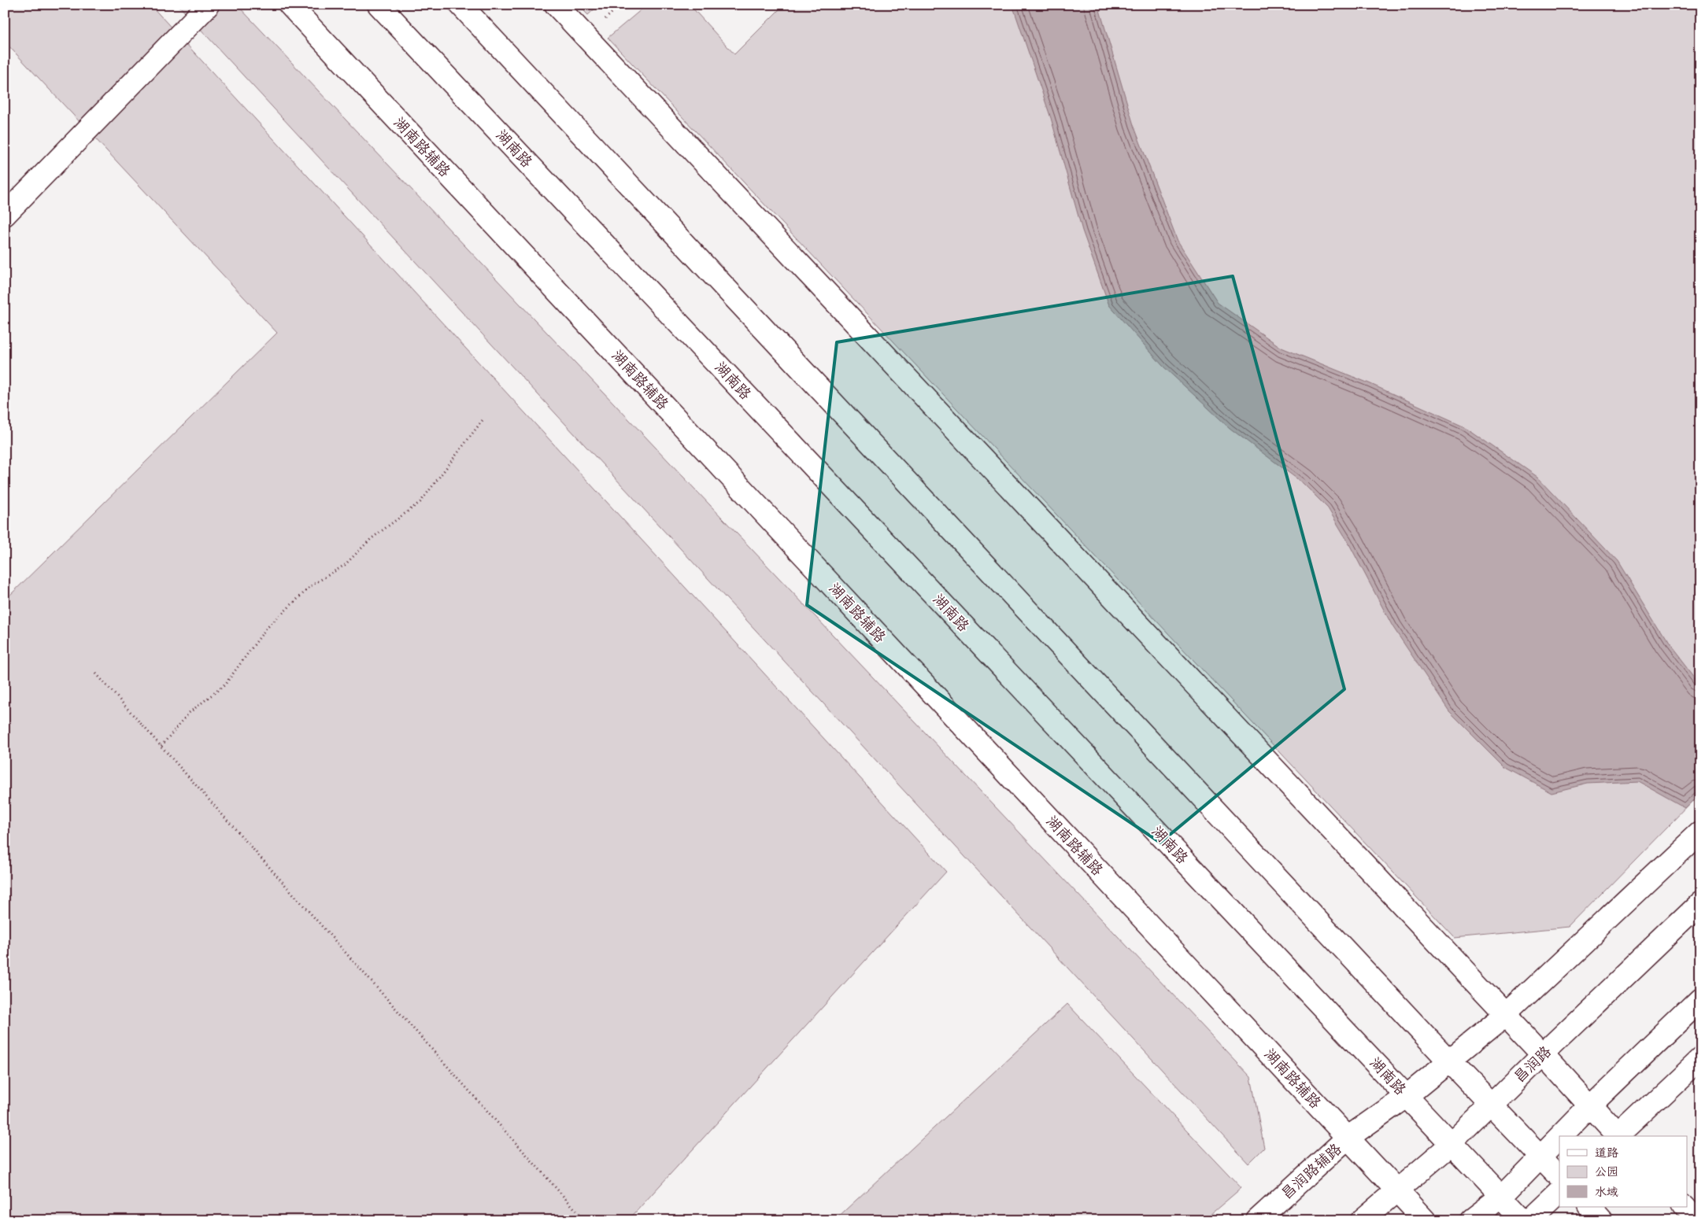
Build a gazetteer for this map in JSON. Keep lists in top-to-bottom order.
{
  "streets": {
    "main road": [
      "湖南路辅路",
      "湖南路",
      "昌润路",
      "昌润路辅路"
    ]
  },
  "crossings": [
    ["湖南路辅路", "昌润路"],
    ["湖南路辅路", "昌润路辅路"],
    ["湖南路", "昌润路"],
    ["湖南路", "昌润路辅路"]
  ],
  "legend": ["道路", "公园", "水域"]
}
